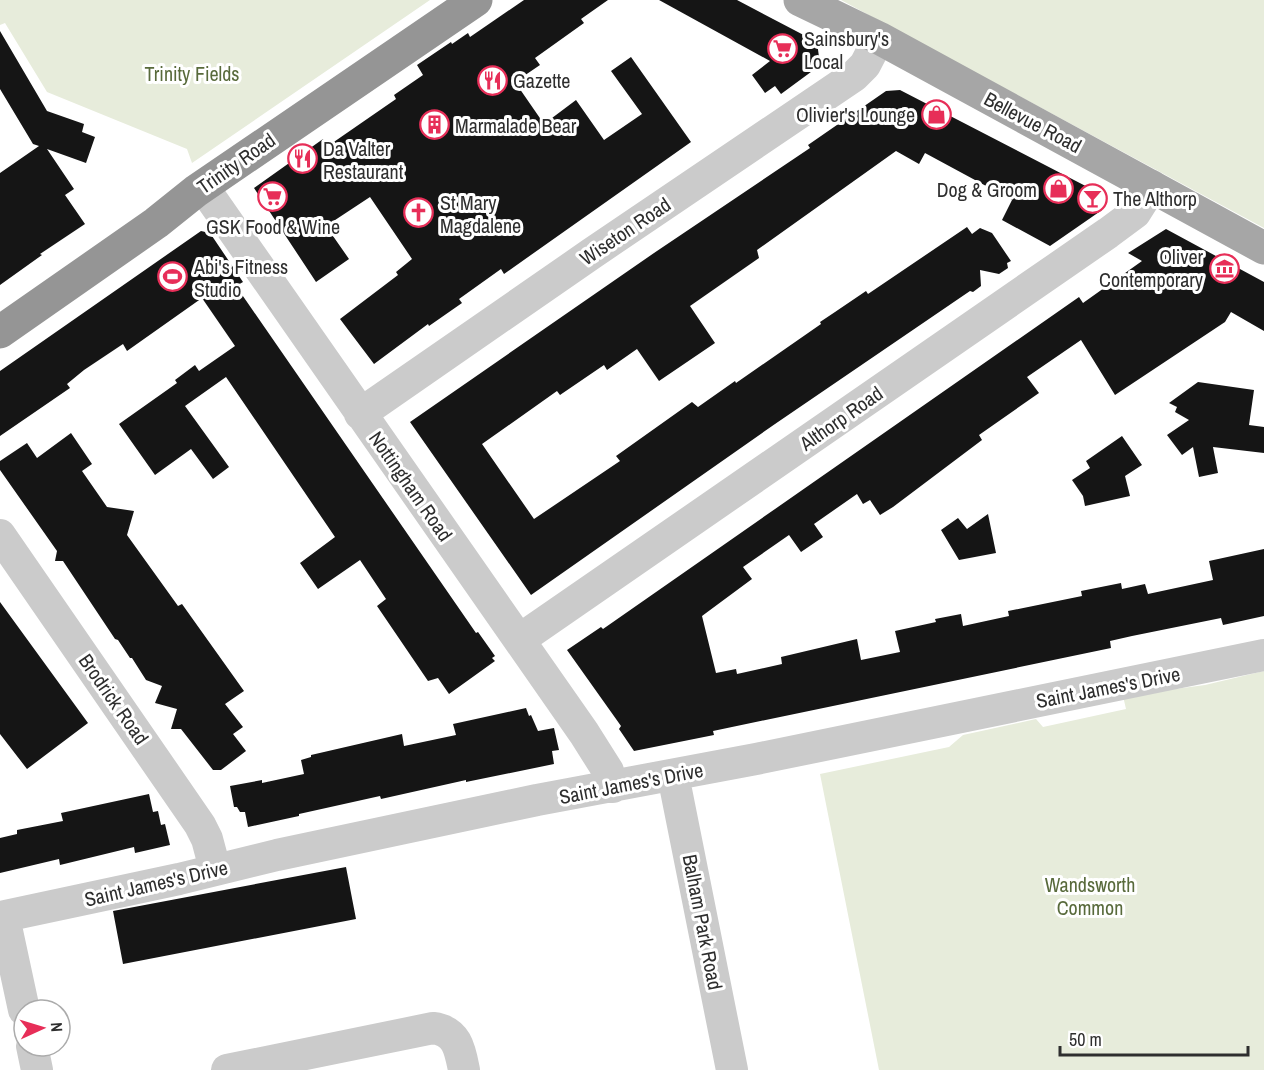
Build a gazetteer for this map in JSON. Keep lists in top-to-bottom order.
{
  "streets": {
    "highway": ["Trinity Road"],
    "main road": ["Bellevue Road"],
    "street": [
      "Wiseton Road",
      "Althorp Road",
      "Nottingham Road",
      "Saint James's Drive",
      "Brodrick Road",
      "Balham Park Road"
    ]
  },
  "crossings": [
    ["Bellevue Road", "Wiseton Road"],
    ["Bellevue Road", "Althorp Road"],
    ["Trinity Road", "Nottingham Road"],
    ["Wiseton Road", "Nottingham Road"],
    ["Althorp Road", "Nottingham Road"],
    ["Nottingham Road", "Saint James's Drive"],
    ["Saint James's Drive", "Brodrick Road"],
    ["Saint James's Drive", "Balham Park Road"]
  ],
  "parks": ["Trinity Fields", "Wandsworth Common"],
  "places": {
    "supermarket": ["Sainsbury's Local", "GSK Food & Wine"],
    "restaurant": ["Gazette", "Da Valter Restaurant"],
    "shop": ["Olivier's Lounge", "Dog & Groom"],
    "building": ["Marmalade Bear"],
    "bar": ["The Althorp"],
    "church": ["St Mary Magdalene"],
    "museum": ["Oliver Contemporary"],
    "sports": ["Abi's Fitness Studio"]
  },
  "scale_bar": "50 m",
  "north": "right"
}
